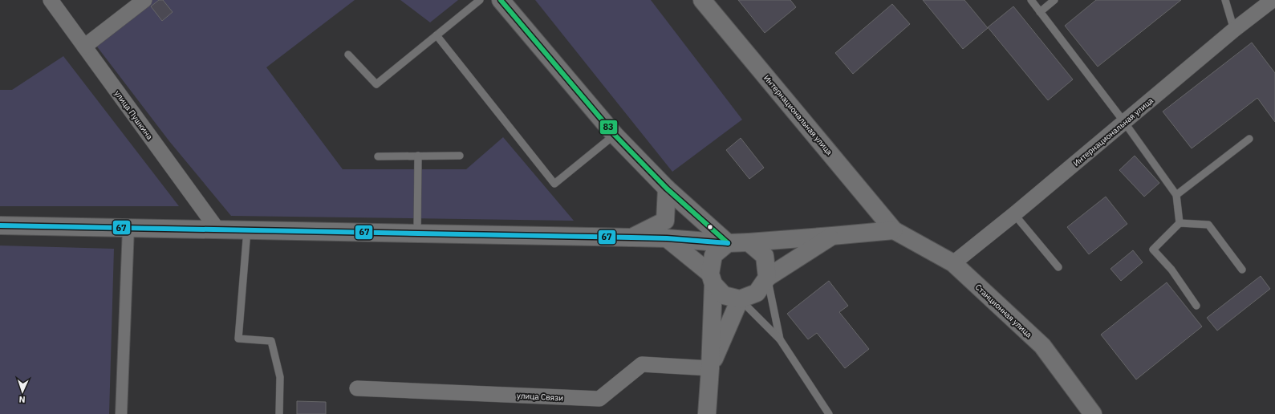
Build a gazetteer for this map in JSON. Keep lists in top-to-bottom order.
{
  "streets": {
    "street": [
      "улица Пушкина",
      "Интернациональная улица",
      "Станционная улица",
      "улица Связи"
    ]
  },
  "crossings": [
    ["Интернациональная улица", "Станционная улица"]
  ],
  "lines": ["transit line 83", "transit line 67"],
  "north": "bottom"
}
